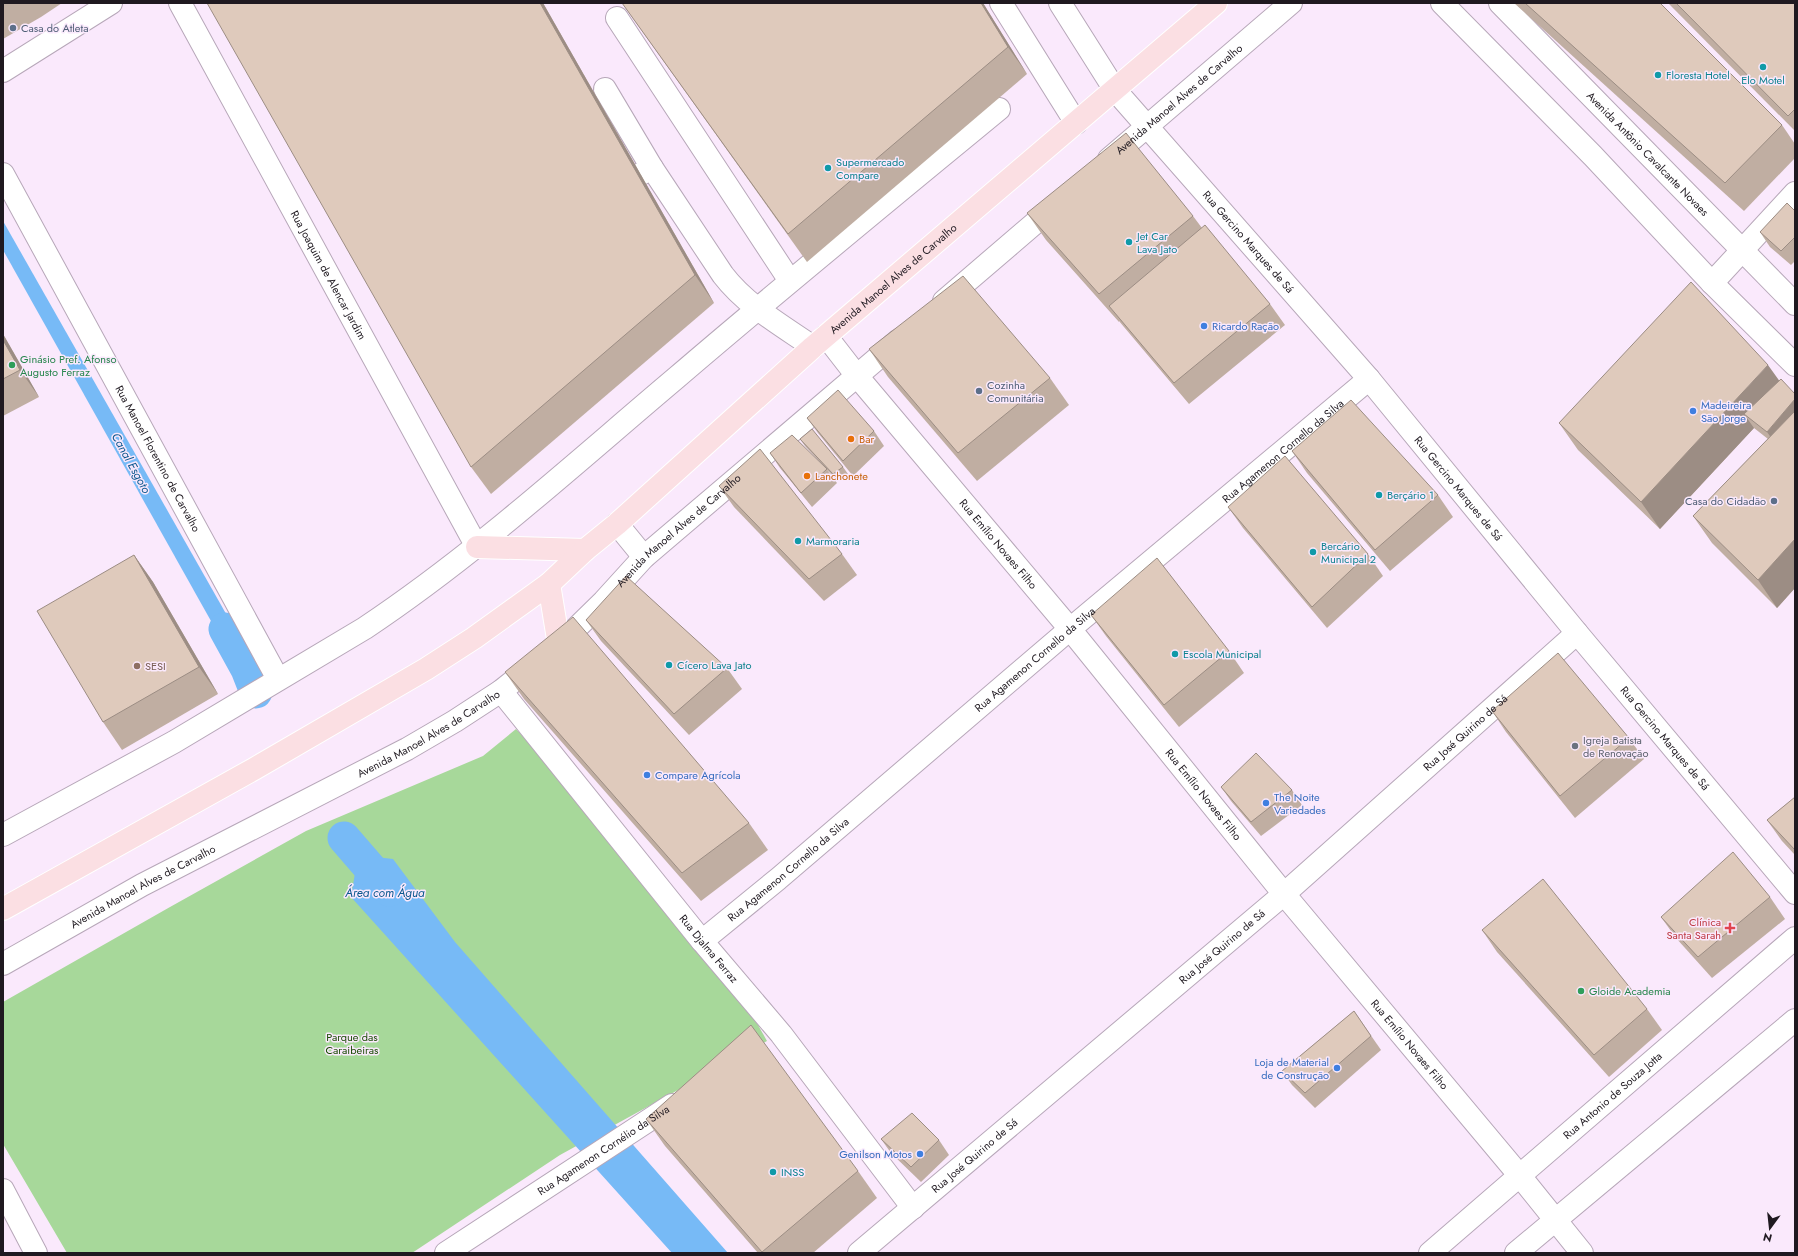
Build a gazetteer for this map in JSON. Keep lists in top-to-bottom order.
{
  "streets": {
    "main road": ["Avenida Manoel Alves de Carvalho"],
    "street": [
      "Avenida Antônio Cavalcante Novaes",
      "Rua Gercino Marques de Sá",
      "Rua Joaquim de Alencar Jardim",
      "Rua Agamenon Cornello da Silva",
      "Rua Manoel Florentino de Carvalho",
      "Rua Emílio Novaes Filho",
      "Rua José Quirino de Sá",
      "Rua Djalma Ferraz",
      "Rua Antonio de Souza Jotta",
      "Rua Agamenon Cornélio da Silva"
    ]
  },
  "crossings": [
    ["Avenida Manoel Alves de Carvalho", "Rua Gercino Marques de Sá"],
    ["Avenida Manoel Alves de Carvalho", "Rua Emílio Novaes Filho"],
    ["Avenida Manoel Alves de Carvalho", "Rua Djalma Ferraz"],
    ["Rua Gercino Marques de Sá", "Rua Agamenon Cornello da Silva"],
    ["Rua Gercino Marques de Sá", "Rua José Quirino de Sá"],
    ["Rua Agamenon Cornello da Silva", "Rua Emílio Novaes Filho"],
    ["Rua Agamenon Cornello da Silva", "Rua Djalma Ferraz"],
    ["Rua Emílio Novaes Filho", "Rua José Quirino de Sá"],
    ["Rua Emílio Novaes Filho", "Rua Antonio de Souza Jotta"],
    ["Rua José Quirino de Sá", "Rua Djalma Ferraz"]
  ],
  "water": ["Canal Esgoto", "Área com Água"],
  "parks": ["Parque das Caraibeiras"],
  "places": {
    "other": [
      "Casa do Atleta",
      "Elo Motel",
      "Floresta Hotel",
      "Supermercado Compare",
      "Jet Car Lava Jato",
      "Ricardo Ração",
      "Ginásio Pref. Afonso Augusto Ferraz",
      "Cozinha Comunitária",
      "Madeireira São Jorge",
      "Bar",
      "Lanchonete",
      "Berçário 1",
      "Casa do Cidadão",
      "Marmoraria",
      "Bercário Municipal 2",
      "Escola Municipal",
      "Cícero Lava Jato",
      "SESI",
      "Igreja Batista de Renovação",
      "Compare Agrícola",
      "The Noite Variedades",
      "Gloide Academia",
      "Loja de Material de Construção",
      "Genilson Motos",
      "INSS"
    ],
    "health": ["Clínica Santa Sarah"]
  },
  "north": "bottom"
}
